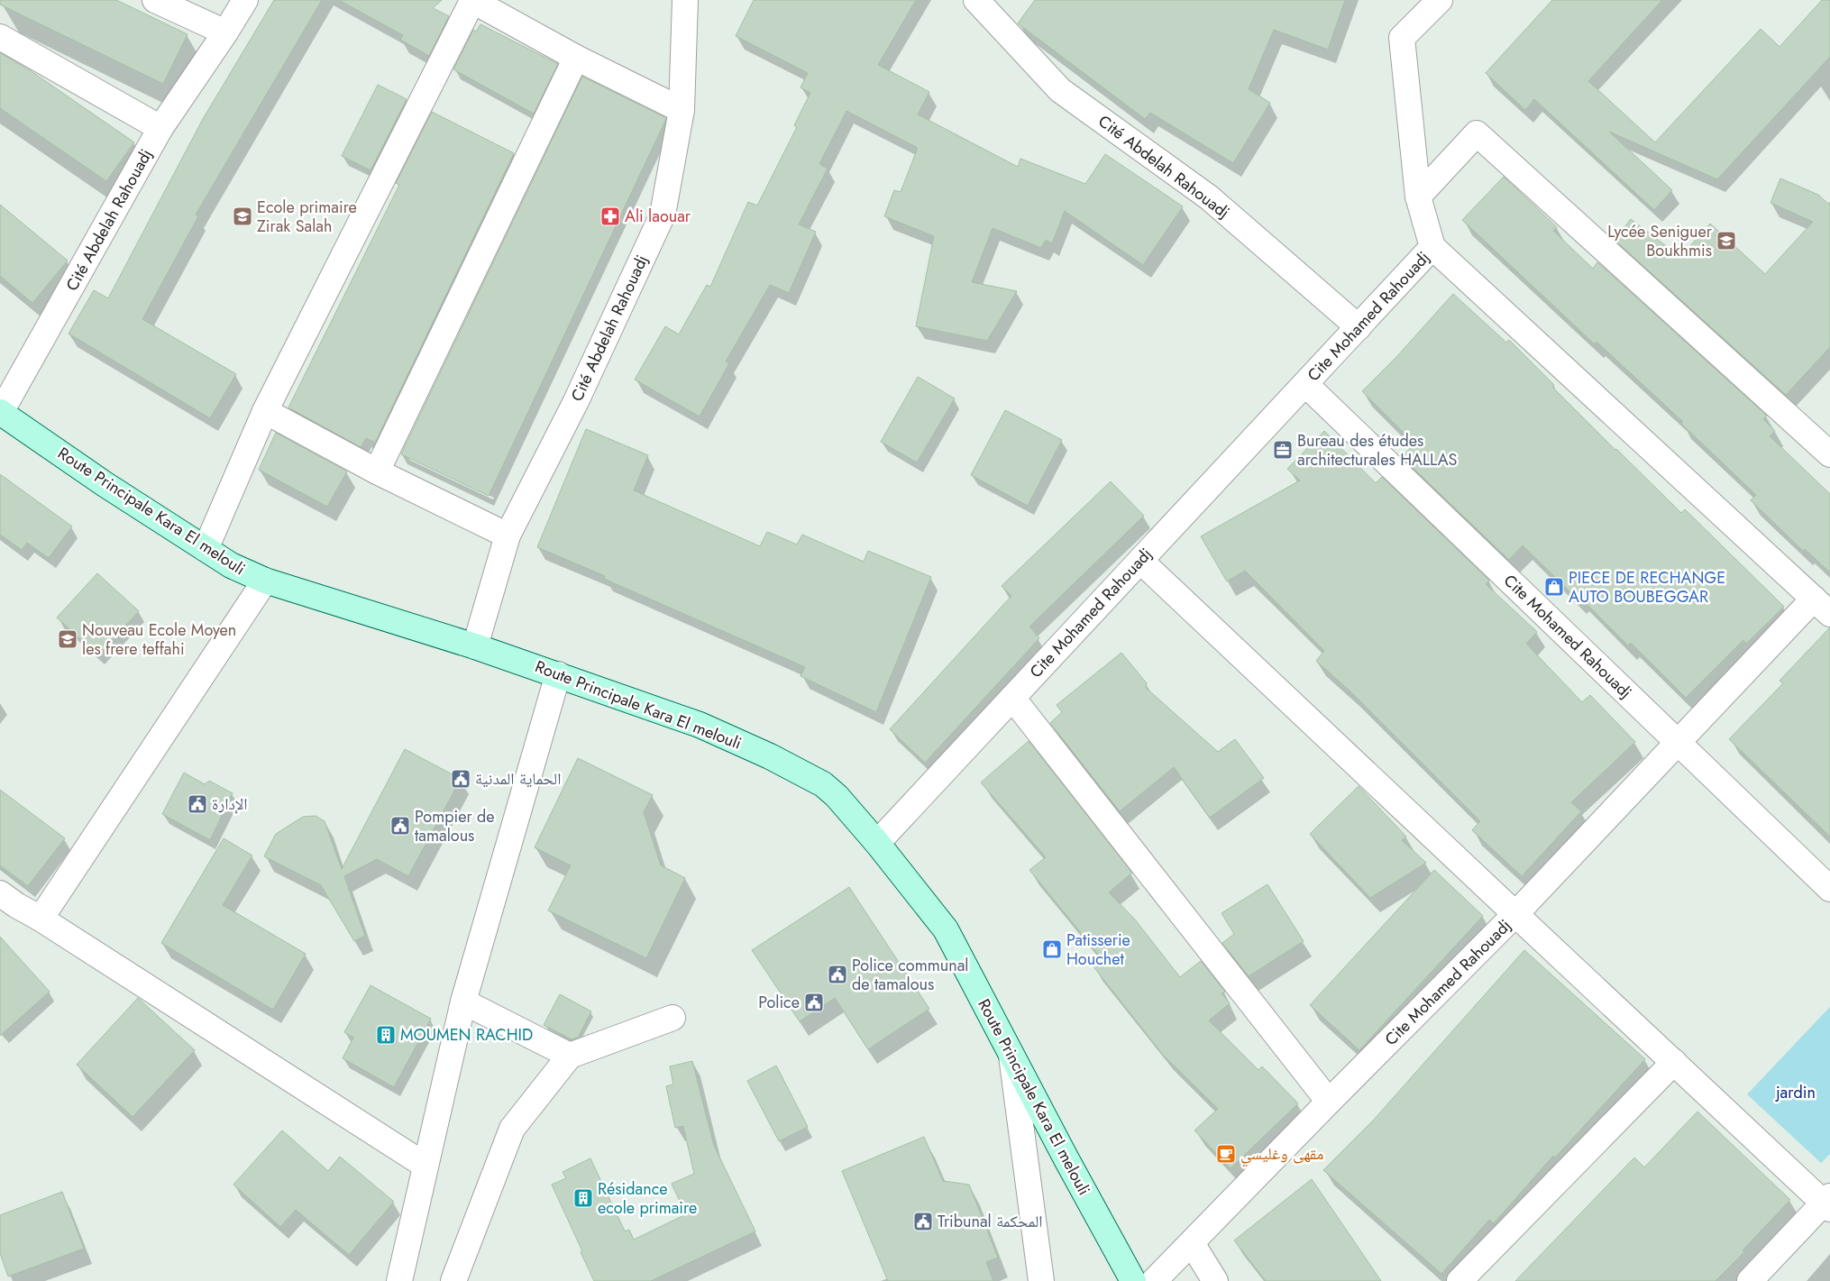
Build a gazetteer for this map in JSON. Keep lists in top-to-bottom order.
{
  "streets": {
    "main road": ["Route Principale Kara El melouli"],
    "street": ["Cité Abdelah Rahouadj", "Cite Mohamed Rahouadj"]
  },
  "crossings": [
    ["Cité Abdelah Rahouadj", "Cite Mohamed Rahouadj"],
    ["Cité Abdelah Rahouadj", "Route Principale Kara El melouli"],
    ["Cite Mohamed Rahouadj", "Route Principale Kara El melouli"]
  ],
  "parks": ["jardin"],
  "places": {
    "school or university": ["Ecole primaire Zirak Salah", "Lycée Seniguer Boukhmis", "Nouveau Ecole Moyen les frere teffahi"],
    "pharmacy": ["Ali laouar"],
    "office": ["Bureau des études architecturales HALLAS"],
    "shop": ["PIECE DE RECHANGE AUTO BOUBEGGAR", "Patisserie Houchet"],
    "public building": [
      "الحماية المدنية",
      "الإدارة",
      "Pompier de tamalous",
      "Police communal de tamalous",
      "Police",
      "Tribunal المحكمة"
    ],
    "building": ["MOUMEN RACHID", "Résidance ecole primaire"],
    "cafe": ["مقهى وغليسي"]
  }
}
